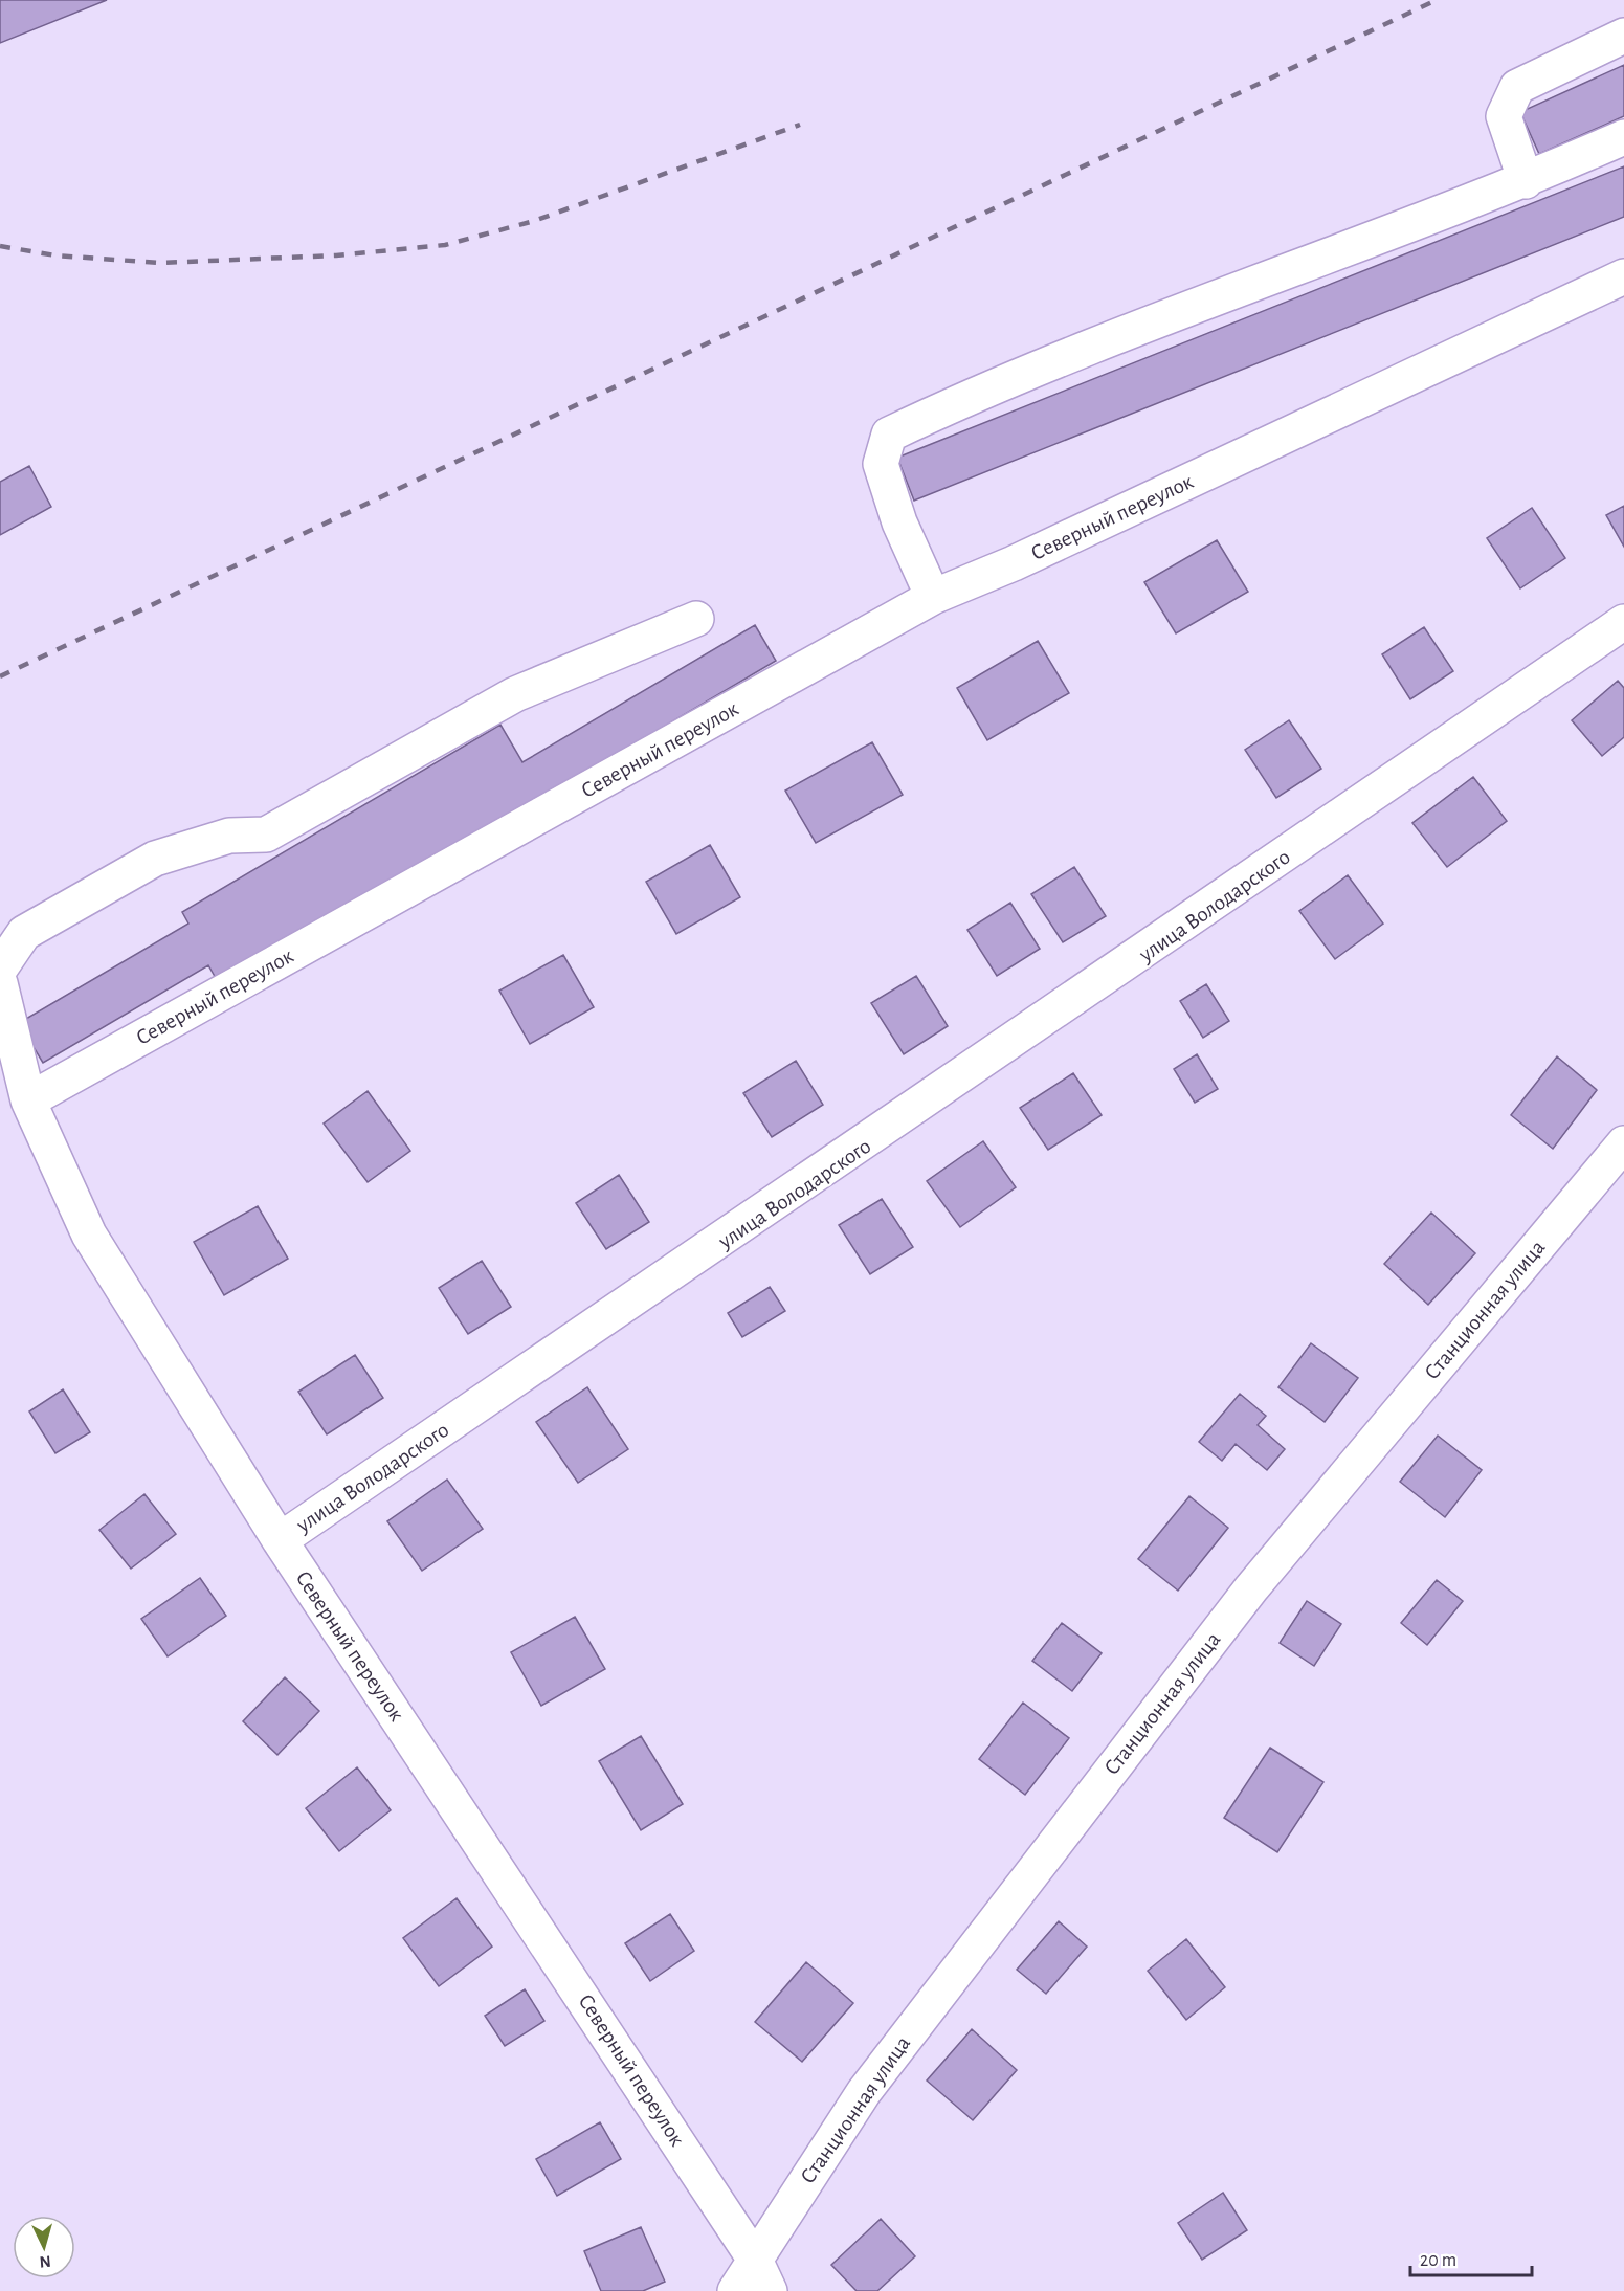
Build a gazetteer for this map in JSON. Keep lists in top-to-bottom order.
{
  "streets": {
    "street": ["Северный переулок", "улица Володарского", "Станционная улица"]
  },
  "crossings": [
    ["Северный переулок", "улица Володарского"],
    ["Северный переулок", "Станционная улица"]
  ],
  "scale_bar": "20 m",
  "north": "bottom"
}
